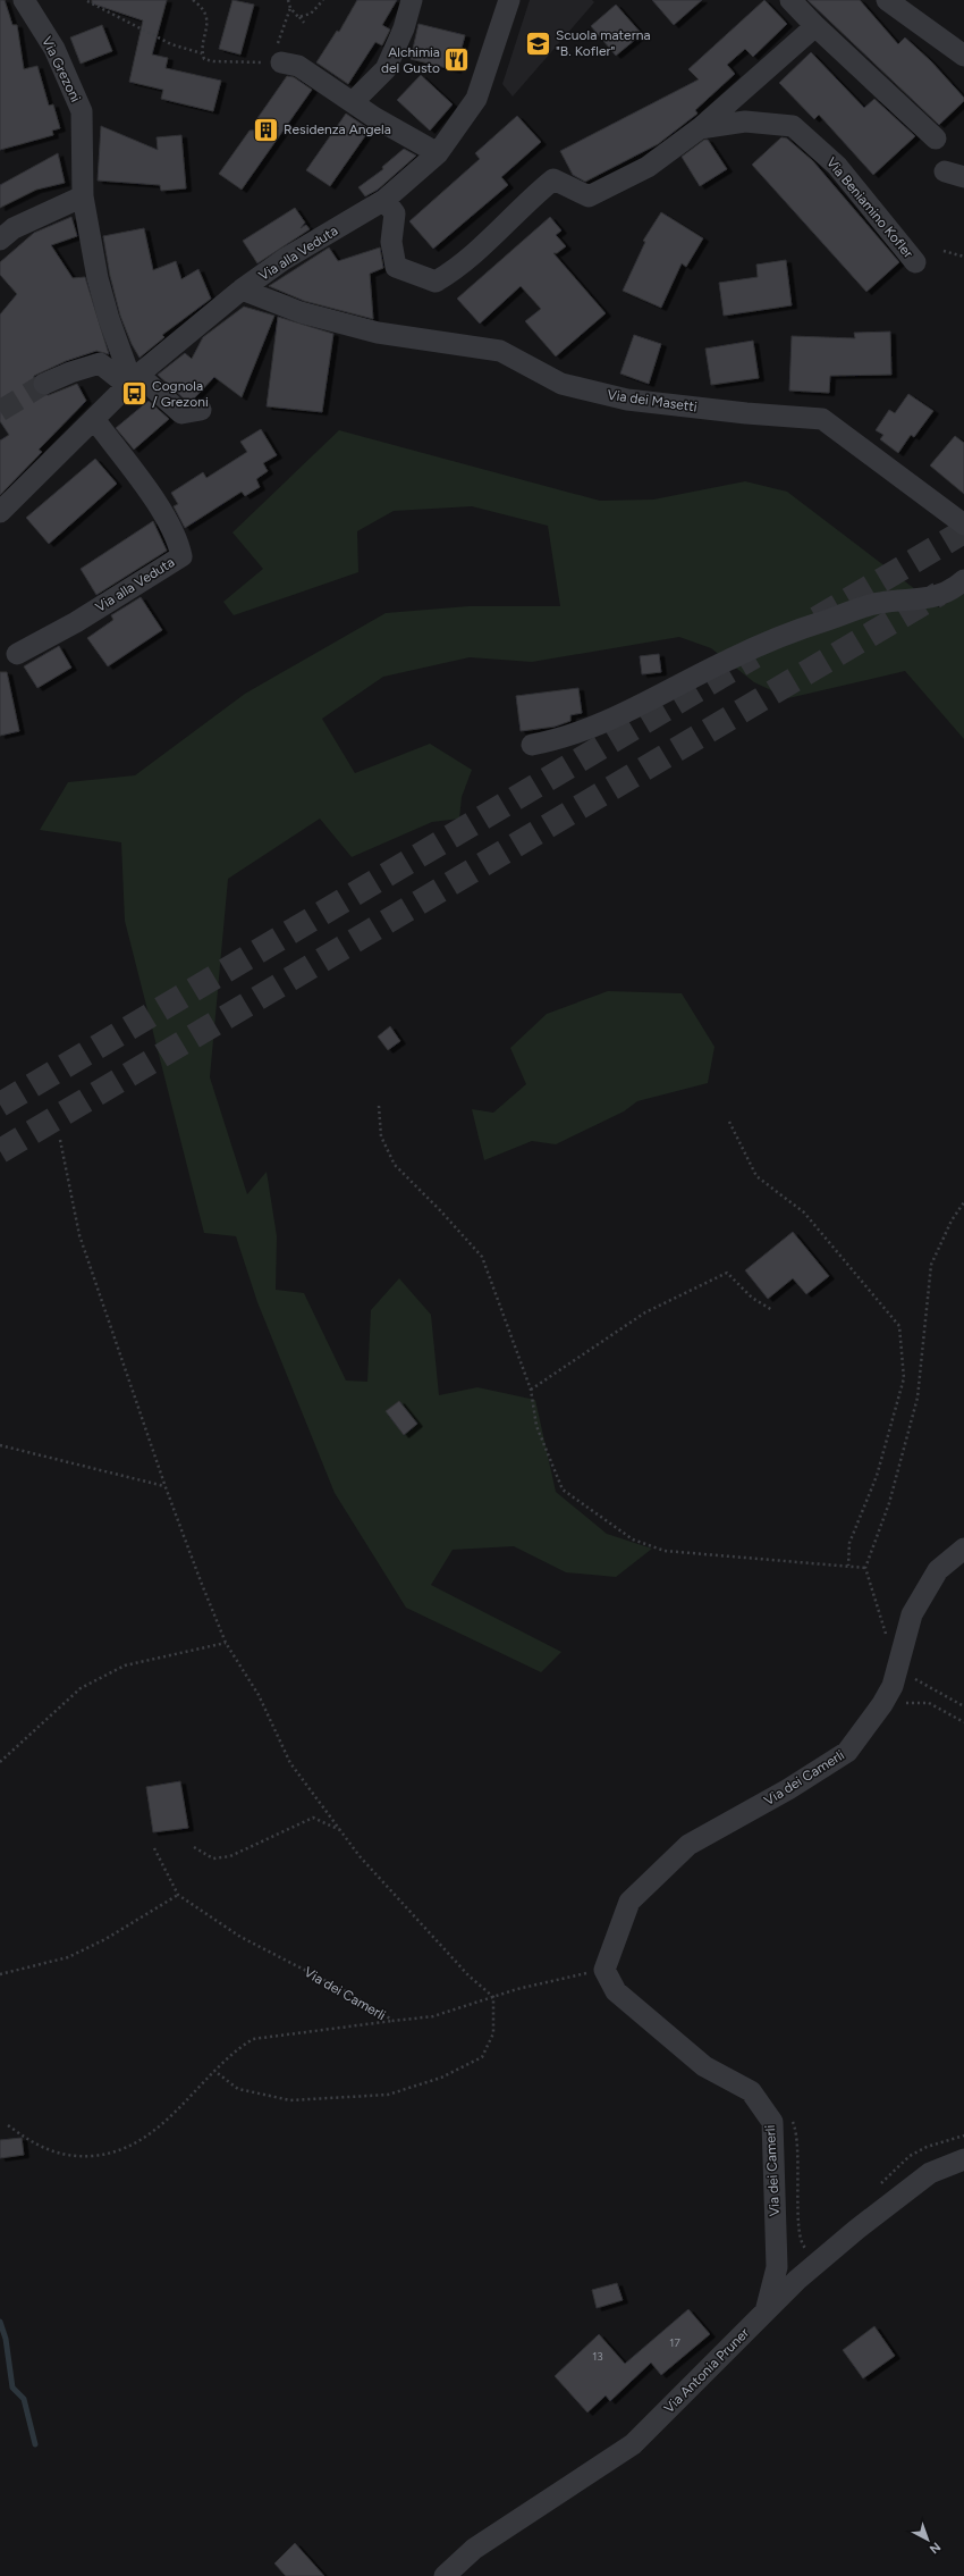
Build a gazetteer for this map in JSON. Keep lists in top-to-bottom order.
{
  "streets": {
    "street": [
      "Via Grezoni",
      "Via Beniamino Kofler",
      "Via alla Veduta",
      "Via dei Masetti",
      "Via dei Camerli",
      "Via Antonia Pruner"
    ]
  },
  "crossings": [
    ["Via Grezoni", "Via alla Veduta"],
    ["Via Beniamino Kofler", "Via alla Veduta"],
    ["Via alla Veduta", "Via dei Masetti"],
    ["Via dei Camerli", "Via Antonia Pruner"]
  ],
  "places": {
    "school or university": ["Scuola materna \"B. Kofler\""],
    "restaurant": ["Alchimia del Gusto"],
    "building": ["Residenza Angela"],
    "bus stop": ["Cognola / Grezoni"]
  },
  "house_numbers": ["17", "13"],
  "north": "bottom right"
}
